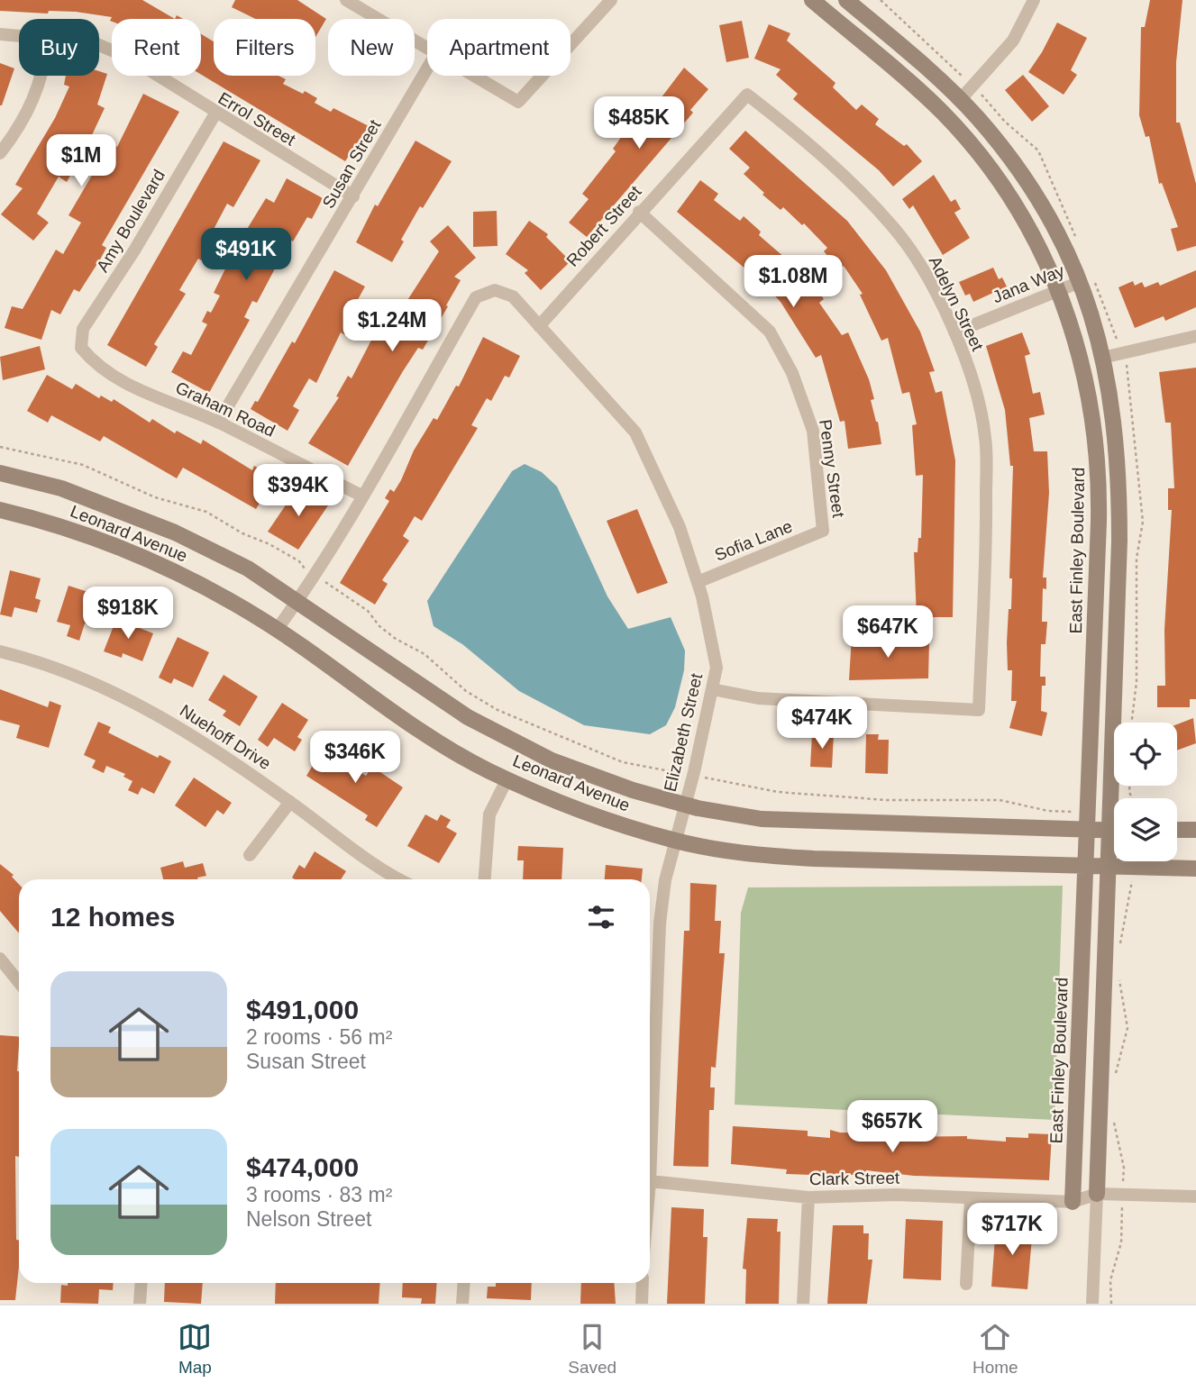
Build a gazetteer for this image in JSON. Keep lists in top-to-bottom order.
{
  "streets": {
    "street": [
      "Errol Street",
      "Susan Street",
      "Amy Boulevard",
      "Robert Street",
      "Jana Way",
      "Adelyn Street",
      "Graham Road",
      "Penny Street",
      "Leonard Avenue",
      "Sofia Lane",
      "East Finley Boulevard",
      "Elizabeth Street",
      "Nuehoff Drive",
      "Clark Street"
    ]
  },
  "crossings": [
    ["Errol Street", "Susan Street"],
    ["Errol Street", "Amy Boulevard"],
    ["Susan Street", "Graham Road"],
    ["Amy Boulevard", "Graham Road"],
    ["Robert Street", "Adelyn Street"],
    ["Robert Street", "Penny Street"],
    ["Robert Street", "Elizabeth Street"],
    ["Jana Way", "Adelyn Street"],
    ["Jana Way", "East Finley Boulevard"],
    ["Adelyn Street", "Elizabeth Street"],
    ["Graham Road", "Elizabeth Street"],
    ["Penny Street", "Sofia Lane"],
    ["Leonard Avenue", "East Finley Boulevard"],
    ["Leonard Avenue", "Elizabeth Street"],
    ["Sofia Lane", "Elizabeth Street"],
    ["East Finley Boulevard", "Clark Street"]
  ],
  "page": {
    "chip": [
      "Buy",
      "Rent",
      "Filters",
      "New",
      "Apartment"
    ],
    "price": [
      "$485K",
      "$1M",
      "$491K",
      "$1.08M",
      "$1.24M",
      "$394K",
      "$918K",
      "$647K",
      "$474K",
      "$346K",
      "$657K",
      "$717K"
    ],
    "heading": "12 homes",
    "list": [
      {
        "name": "$491,000",
        "note": "2 rooms · 56 m² · Susan Street"
      },
      {
        "name": "$474,000",
        "note": "3 rooms · 83 m² · Nelson Street"
      }
    ],
    "tabs": ["Map", "Saved", "Home"]
  }
}
